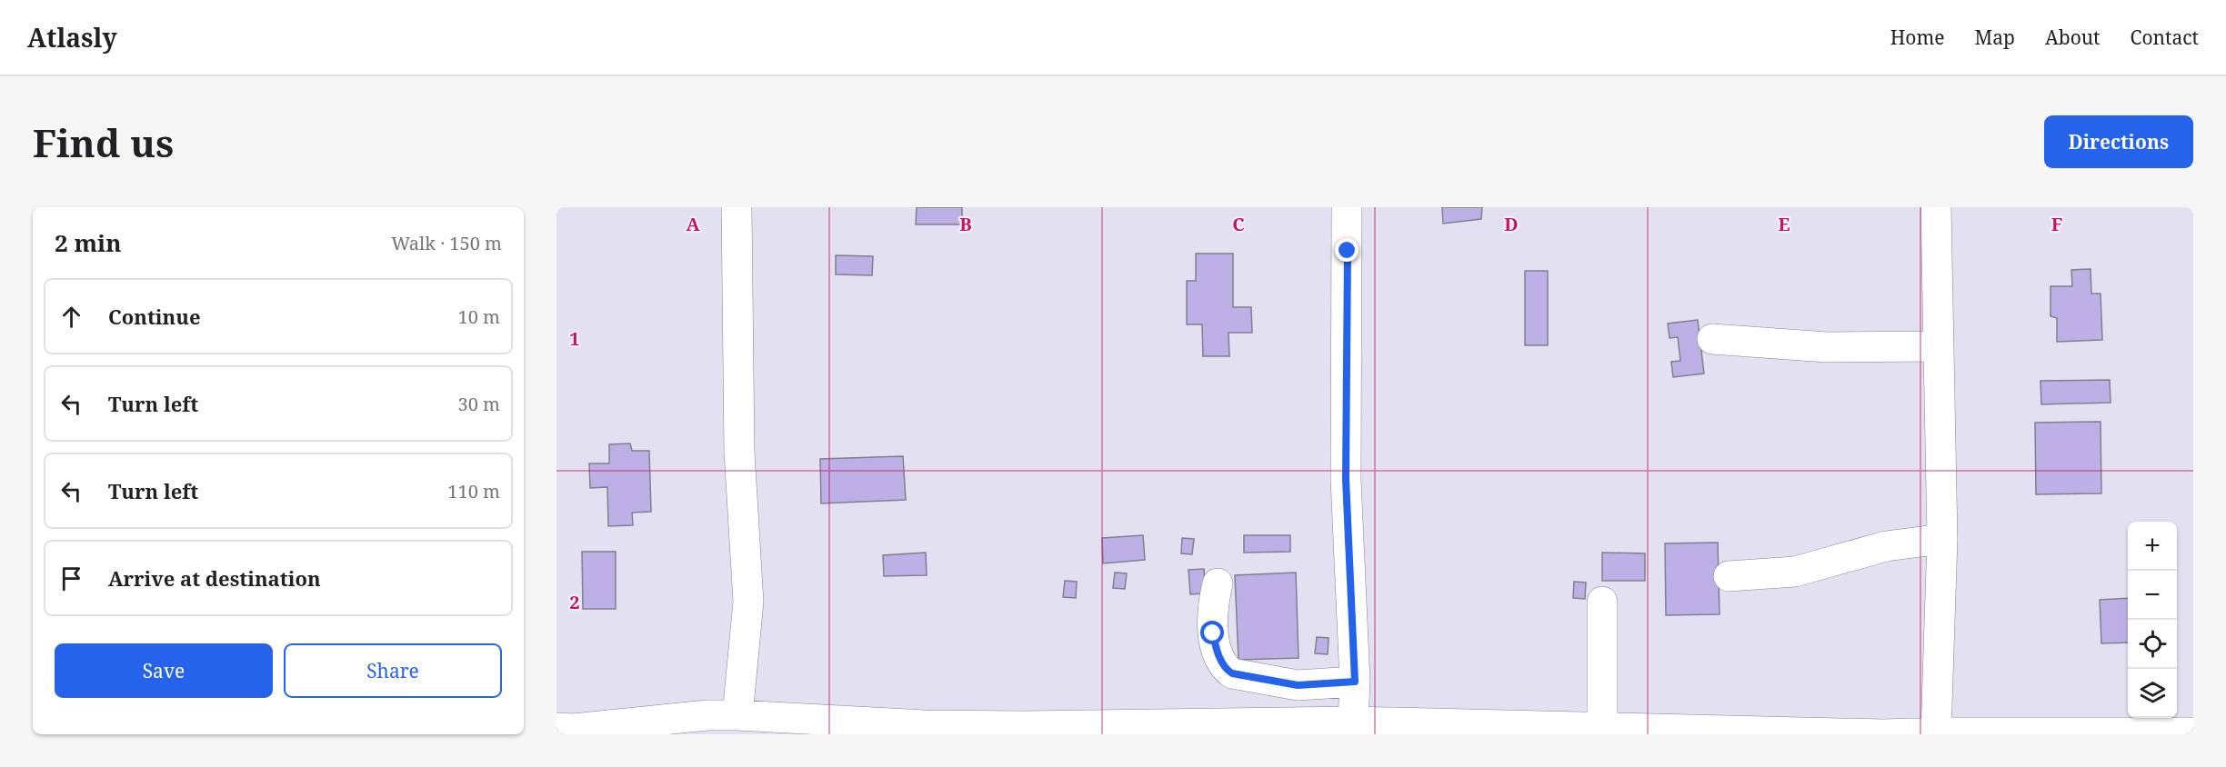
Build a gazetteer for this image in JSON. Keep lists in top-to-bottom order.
{
  "page": {
    "header": "Atlasly",
    "nav": [
      "Home",
      "Map",
      "About",
      "Contact"
    ],
    "buttons": [
      "Directions",
      ["Save", "Share"]
    ],
    "title": "Find us",
    "heading": ["2 min", "Walk · 150 m"],
    "list": [
      ["Continue", "10 m"],
      ["Turn left", "30 m"],
      ["Turn left", "110 m"],
      "Arrive at destination"
    ],
    "map_buttons": ["+", "−"]
  },
  "grid": {
    "columns": [
      "A",
      "B",
      "C",
      "D",
      "E",
      "F"
    ],
    "rows": ["1", "2"]
  }
}
